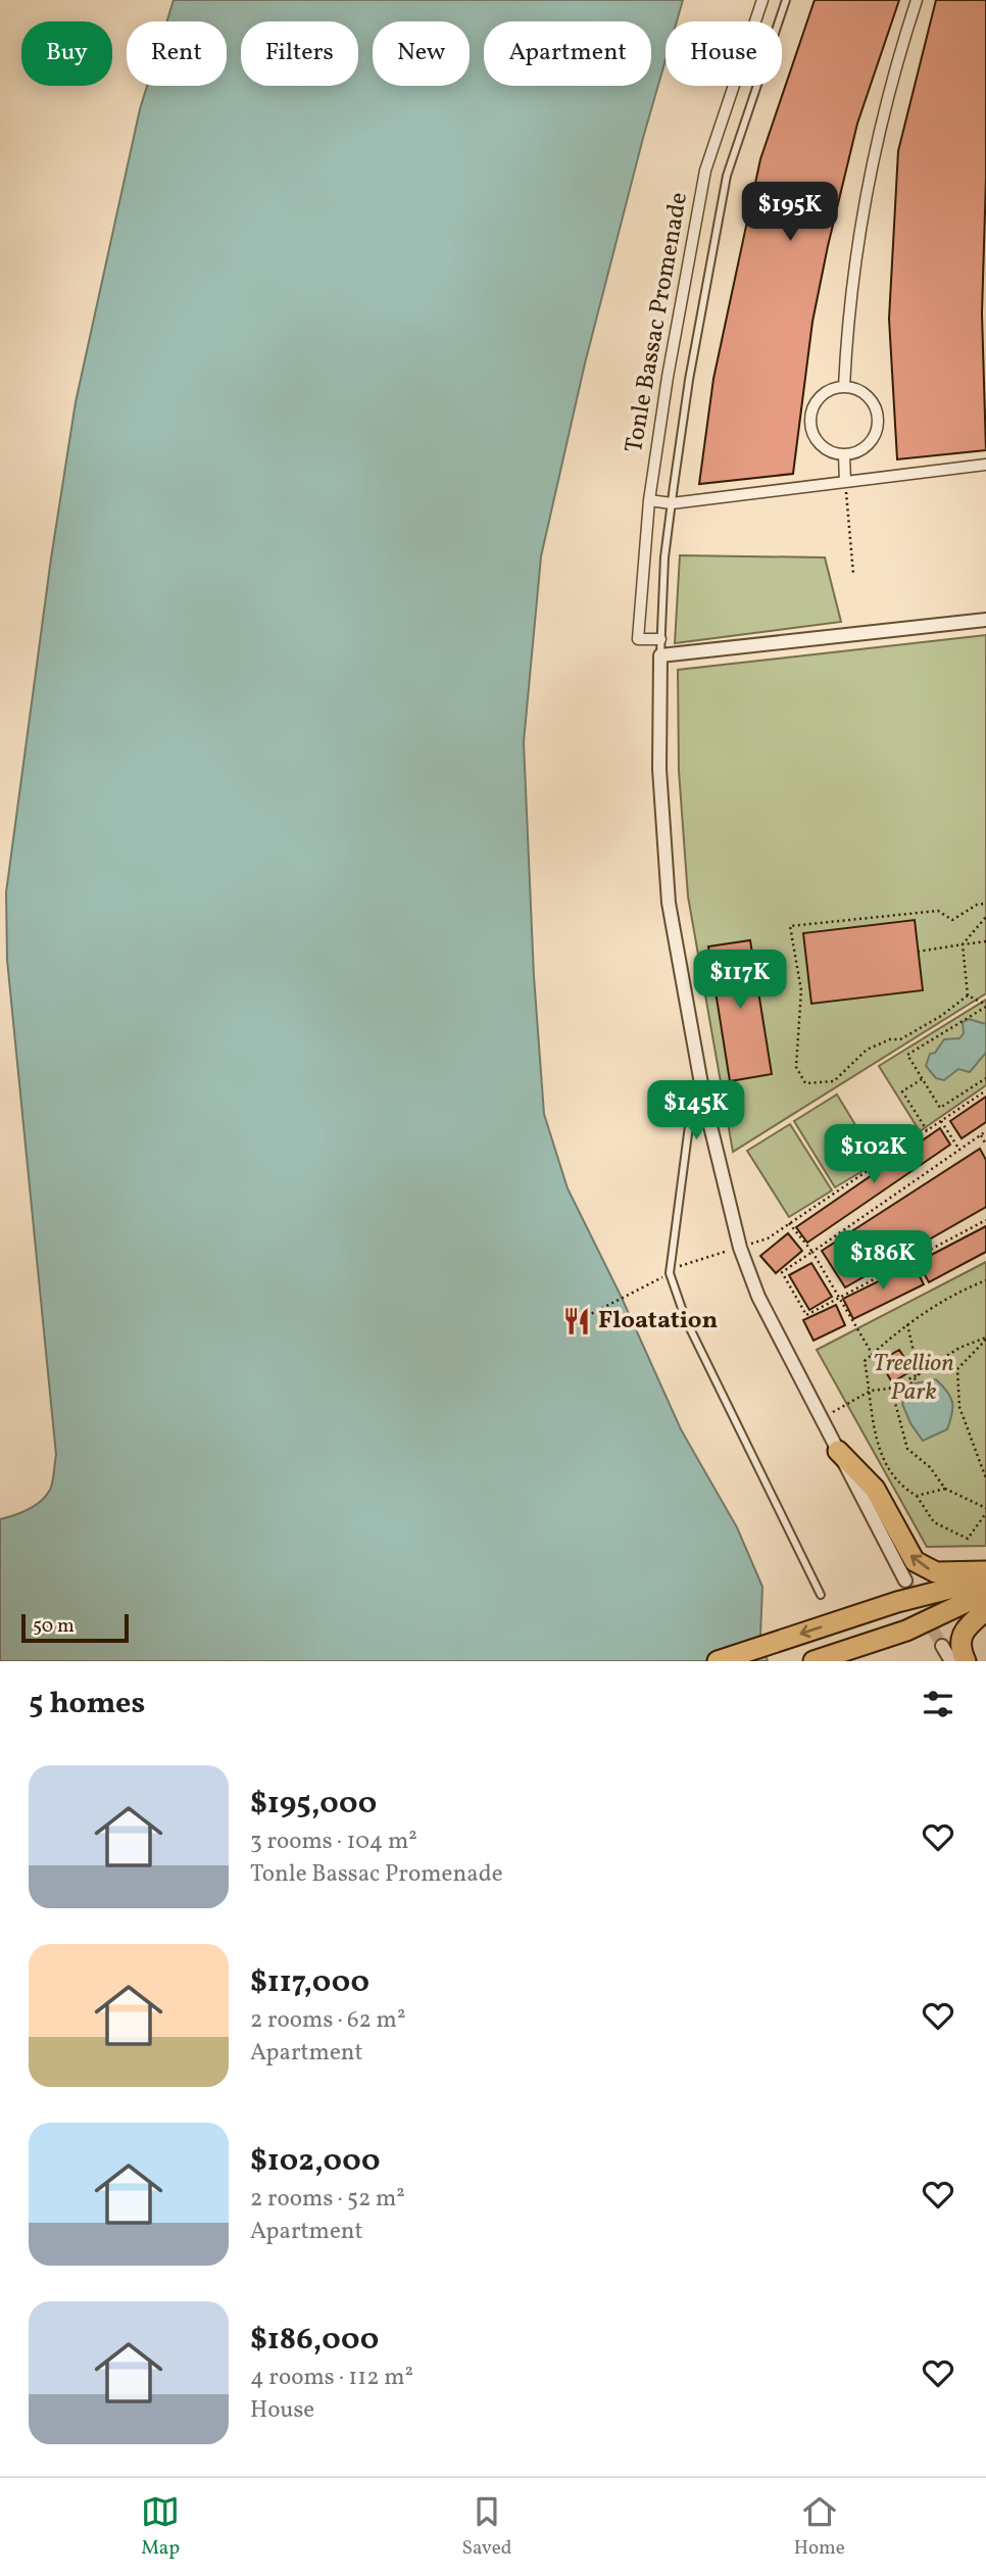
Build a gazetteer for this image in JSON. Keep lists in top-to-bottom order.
{
  "streets": {
    "street": ["Tonle Bassac Promenade"]
  },
  "parks": ["Treellion Park"],
  "places": {
    "restaurant": ["Floatation"]
  },
  "scale_bar": "50 m",
  "page": {
    "chip": [
      "Buy",
      "Rent",
      "Filters",
      "New",
      "Apartment",
      "House"
    ],
    "price": [
      "$195K",
      "$117K",
      "$145K",
      "$102K",
      "$186K"
    ],
    "scale": "50 m",
    "heading": "5 homes",
    "list": [
      {
        "name": "$195,000",
        "note": "3 rooms · 104 m² · Tonle Bassac Promenade"
      },
      {
        "name": "$117,000",
        "note": "2 rooms · 62 m² · Apartment"
      },
      {
        "name": "$102,000",
        "note": "2 rooms · 52 m² · Apartment"
      },
      {
        "name": "$186,000",
        "note": "4 rooms · 112 m² · House"
      }
    ],
    "tabs": ["Map", "Saved", "Home"]
  }
}
